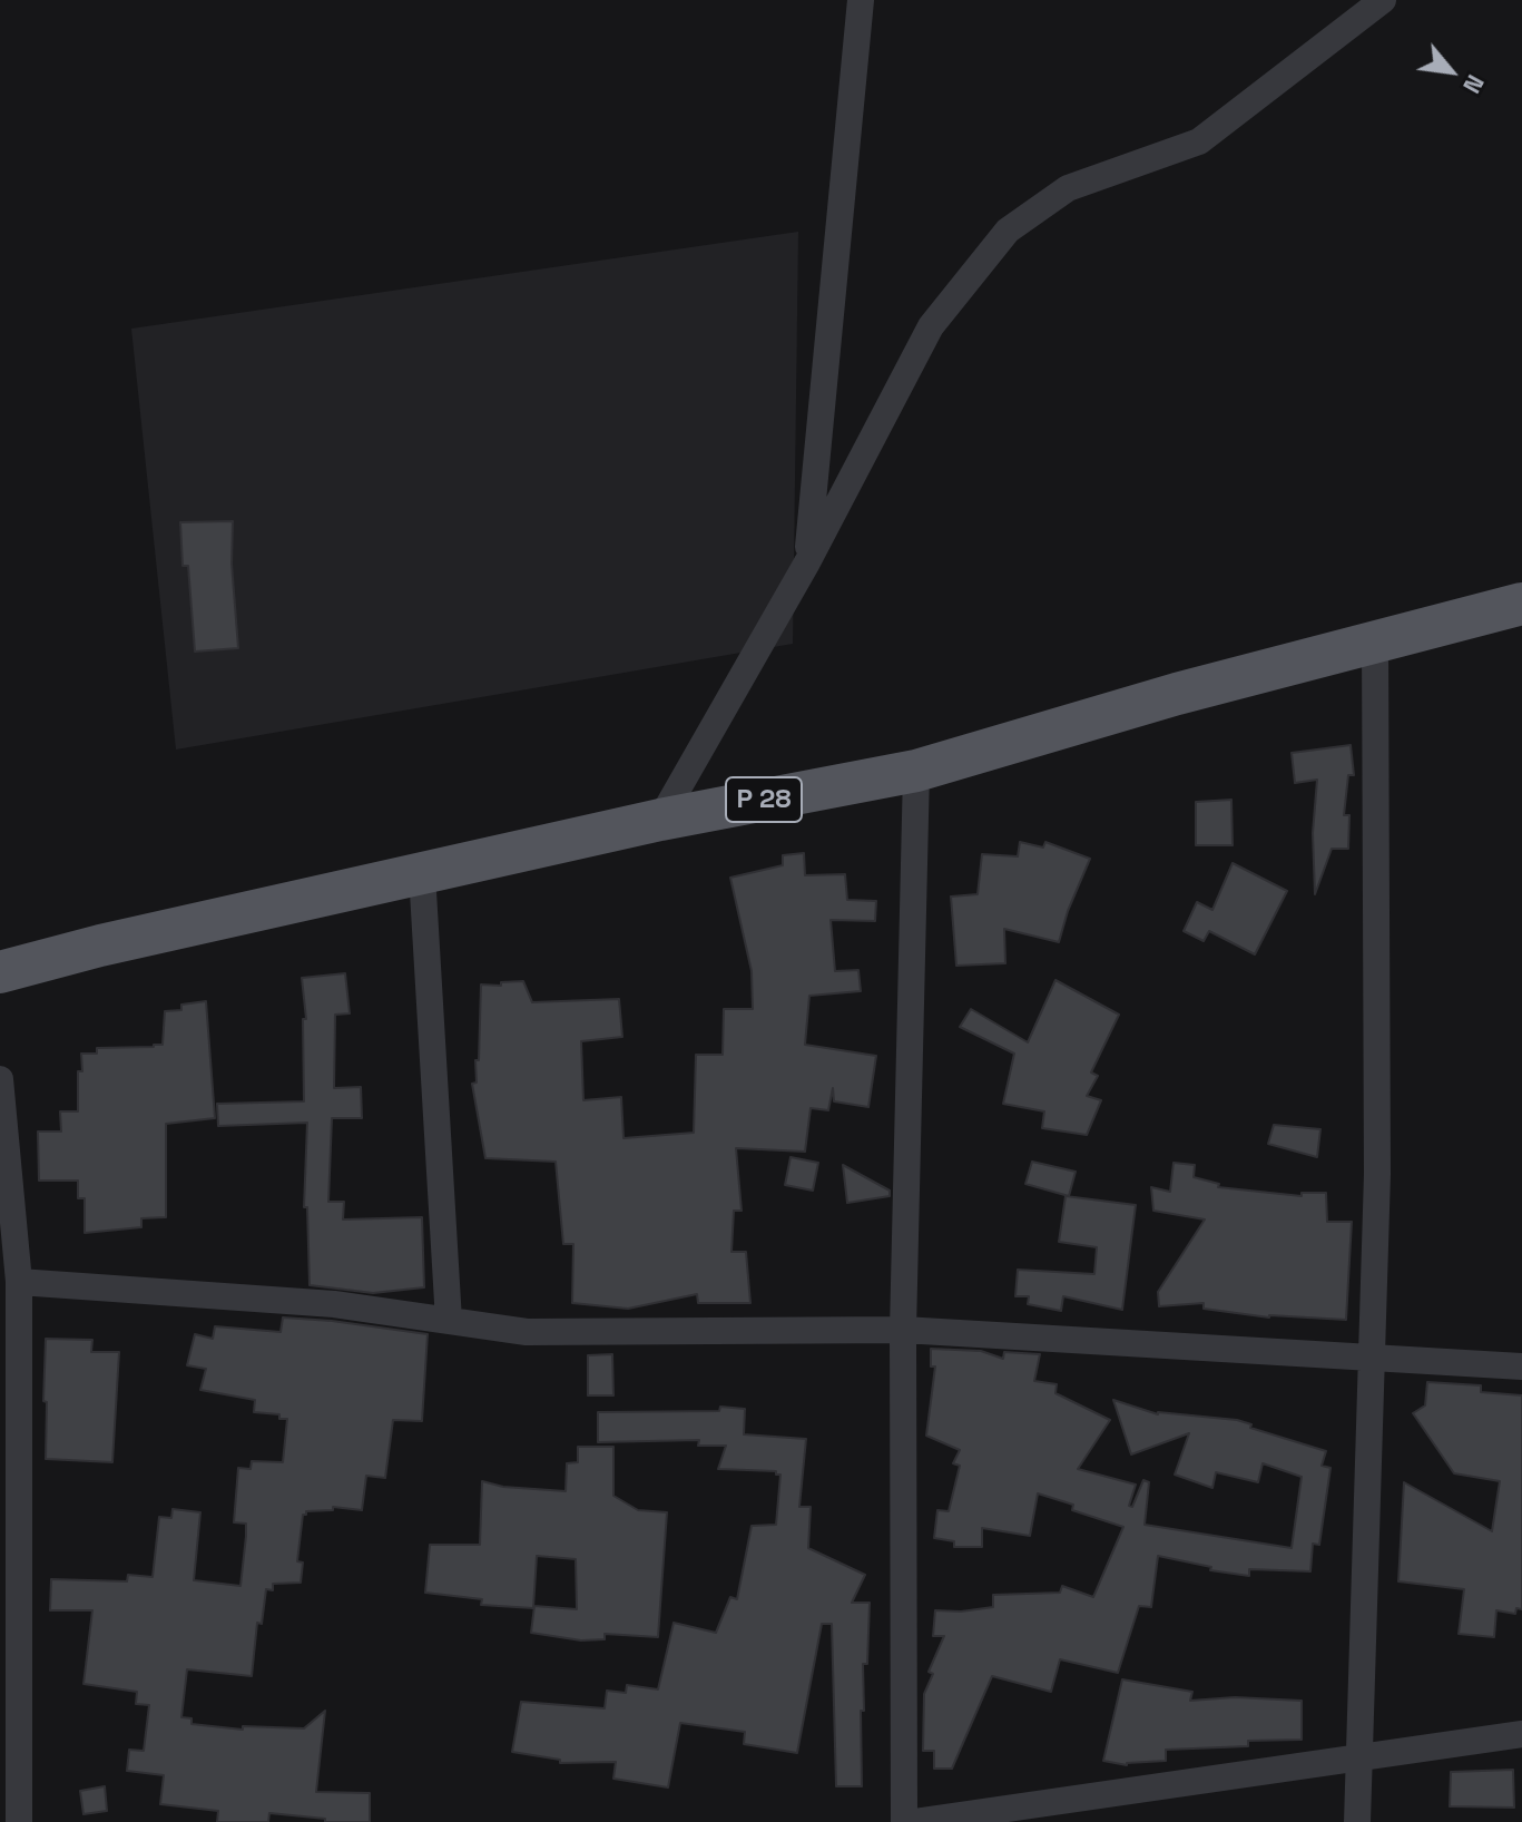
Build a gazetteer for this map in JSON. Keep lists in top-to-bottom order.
{
  "streets": {
    "main road": ["P 28"]
  },
  "north": "bottom right"
}
